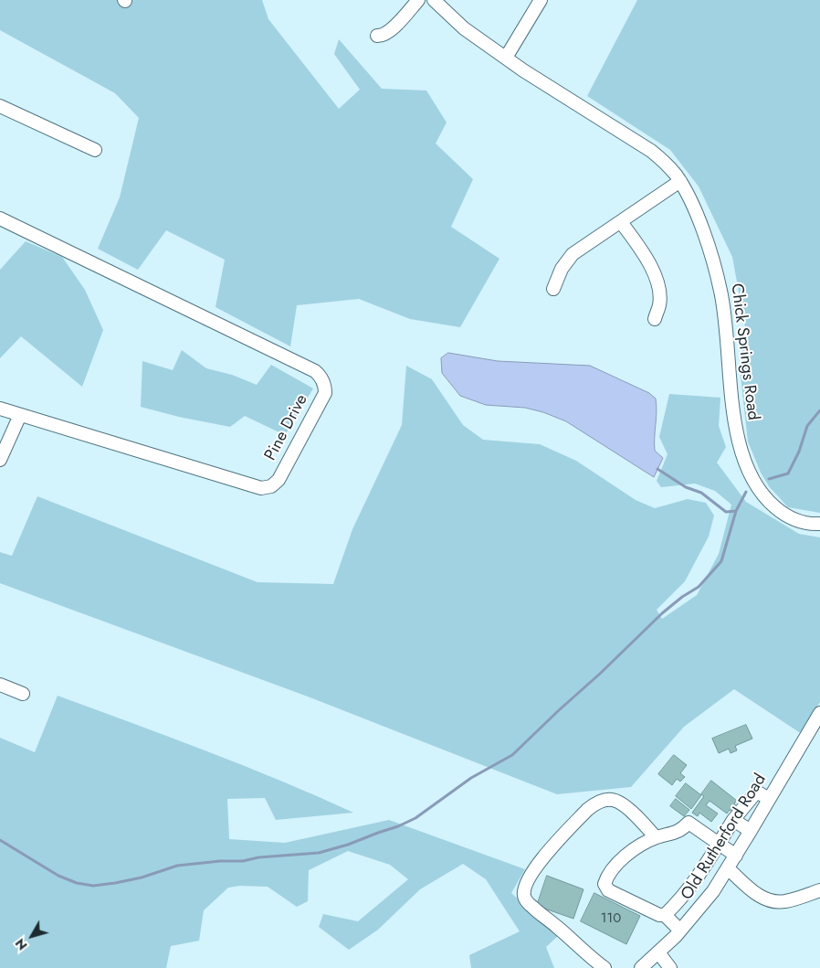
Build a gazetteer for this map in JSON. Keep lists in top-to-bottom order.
{
  "streets": {
    "street": ["Chick Springs Road", "Pine Drive", "Old Rutherford Road"]
  },
  "house_numbers": ["110"],
  "north": "bottom left"
}
